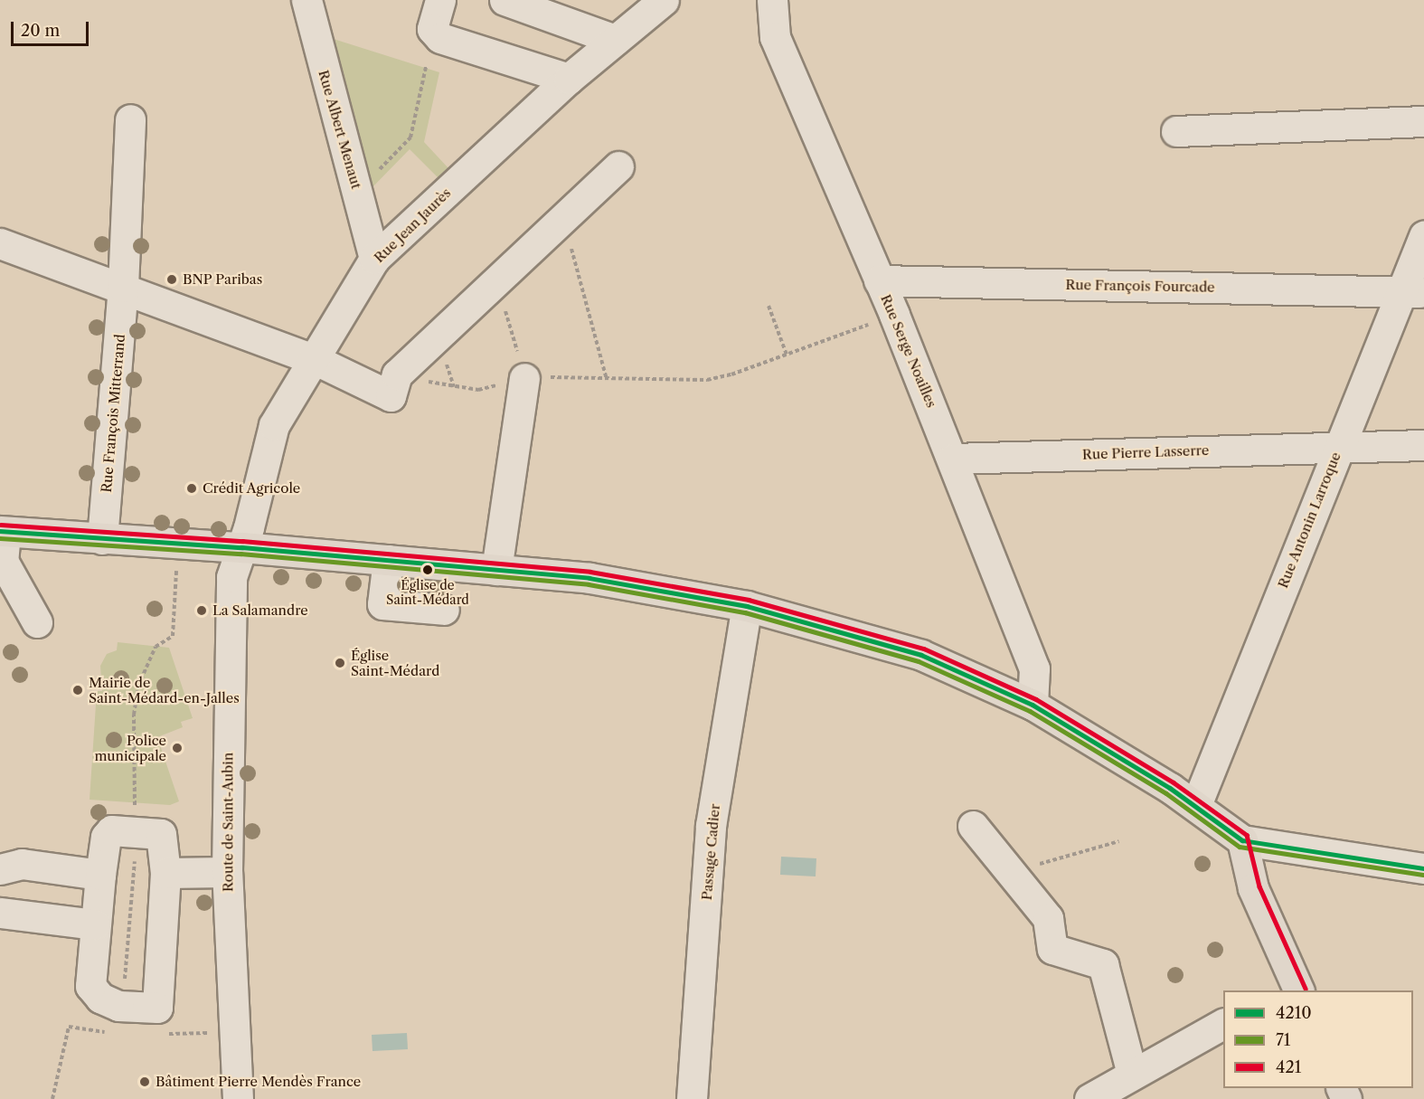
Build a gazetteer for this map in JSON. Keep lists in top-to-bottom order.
{
  "streets": {
    "street": [
      "Rue Albert Menaut",
      "Rue Jean Jaurès",
      "Rue François Fourcade",
      "Rue Serge Noailles",
      "Rue François Mitterrand",
      "Rue Pierre Lasserre",
      "Rue Antonin Larroque",
      "Route de Saint-Aubin",
      "Passage Cadier"
    ]
  },
  "crossings": [
    ["Rue Albert Menaut", "Rue Jean Jaurès"],
    ["Rue Jean Jaurès", "Route de Saint-Aubin"],
    ["Rue François Fourcade", "Rue Serge Noailles"],
    ["Rue François Fourcade", "Rue Antonin Larroque"],
    ["Rue Serge Noailles", "Rue Pierre Lasserre"],
    ["Rue Pierre Lasserre", "Rue Antonin Larroque"]
  ],
  "places": [
    "BNP Paribas",
    "Crédit Agricole",
    "Église de Saint-Médard",
    "La Salamandre",
    "Église Saint-Médard",
    "Mairie de Saint-Médard-en-Jalles",
    "Police municipale",
    "Bâtiment Pierre Mendès France"
  ],
  "lines": ["transit line 421", "transit line 4210", "transit line 71"],
  "legend": ["4210", "71", "421"],
  "scale_bar": "20 m"
}
